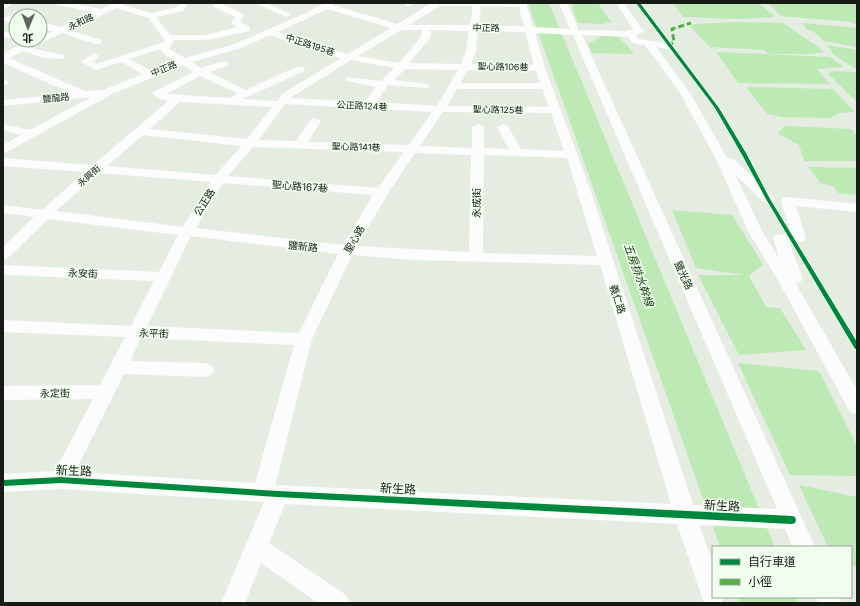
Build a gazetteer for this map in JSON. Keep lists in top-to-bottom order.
{
  "streets": {
    "street": [
      "永和路",
      "中正路",
      "中正路195巷",
      "聖心路106巷",
      "鹽龍路",
      "公正路124巷",
      "聖心路125巷",
      "聖心路141巷",
      "永興街",
      "聖心路167巷",
      "公正路",
      "永成街",
      "聖心路",
      "鹽新路",
      "永安街",
      "鹽光路",
      "義仁路",
      "永平街",
      "永定街",
      "新生路"
    ]
  },
  "crossings": [
    ["中正路", "中正路195巷"],
    ["中正路", "鹽龍路"],
    ["中正路", "公正路"],
    ["中正路", "聖心路"],
    ["中正路", "鹽光路"],
    ["中正路", "義仁路"],
    ["中正路195巷", "聖心路106巷"],
    ["中正路195巷", "公正路"],
    ["聖心路106巷", "聖心路"],
    ["聖心路106巷", "義仁路"],
    ["公正路124巷", "聖心路125巷"],
    ["公正路124巷", "永興街"],
    ["公正路124巷", "公正路"],
    ["公正路124巷", "聖心路"],
    ["聖心路125巷", "聖心路"],
    ["聖心路125巷", "義仁路"],
    ["聖心路141巷", "永興街"],
    ["聖心路141巷", "公正路"],
    ["聖心路141巷", "永成街"],
    ["聖心路141巷", "聖心路"],
    ["聖心路141巷", "義仁路"],
    ["永興街", "聖心路167巷"],
    ["永興街", "鹽新路"],
    ["聖心路167巷", "公正路"],
    ["聖心路167巷", "聖心路"],
    ["公正路", "鹽新路"],
    ["公正路", "永安街"],
    ["公正路", "永平街"],
    ["公正路", "永定街"],
    ["公正路", "新生路"],
    ["永成街", "鹽新路"],
    ["聖心路", "鹽新路"],
    ["聖心路", "永平街"],
    ["聖心路", "新生路"],
    ["鹽新路", "義仁路"],
    ["鹽光路", "新生路"],
    ["義仁路", "新生路"]
  ],
  "water": ["五房排水幹線"],
  "legend": ["自行車道", "小徑"],
  "north": "bottom"
}
